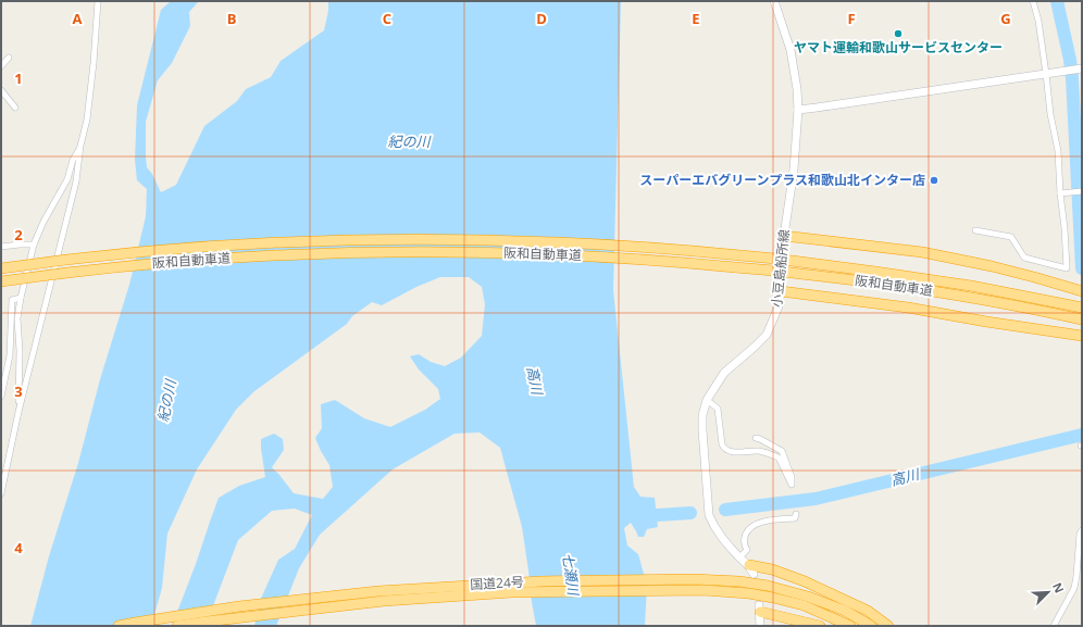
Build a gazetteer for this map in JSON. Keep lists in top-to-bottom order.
{
  "streets": {
    "highway": ["阪和自動車道", "国道24号"],
    "main road": ["小豆島船所線"]
  },
  "water": ["紀の川", "高川", "七瀬川"],
  "places": ["ヤマト運輸和歌山サービスセンター", "スーパーエバグリーンプラス和歌山北インター店"],
  "north": "top right",
  "grid": {
    "columns": [
      "A",
      "B",
      "C",
      "D",
      "E",
      "F",
      "G"
    ],
    "rows": [
      "1",
      "2",
      "3",
      "4"
    ]
  }
}
